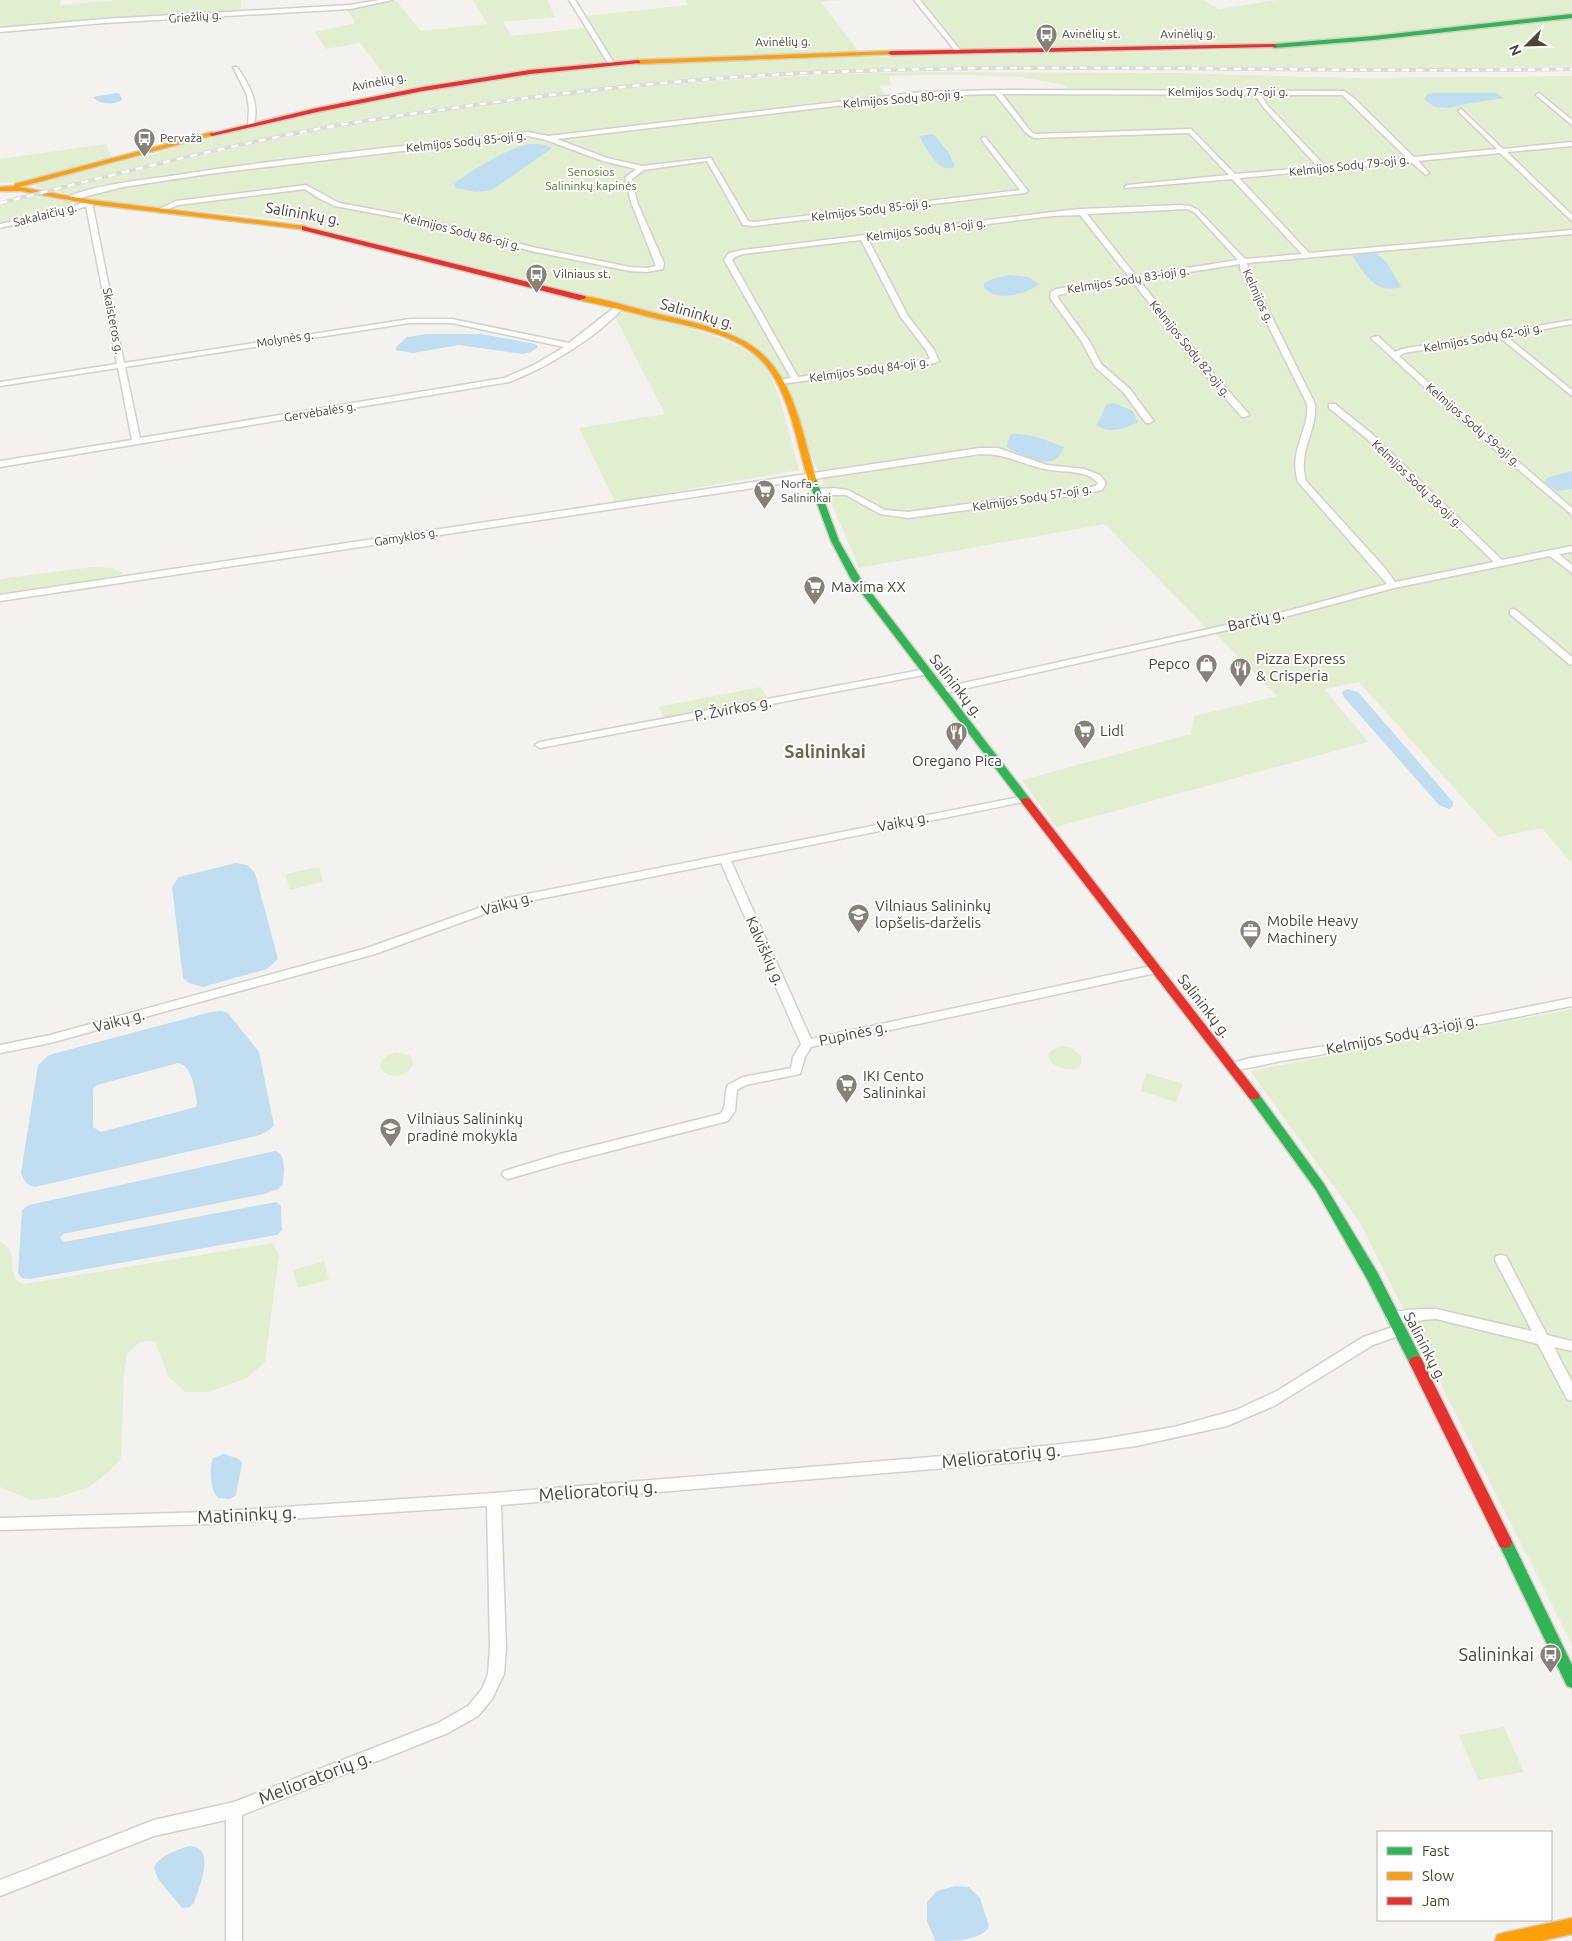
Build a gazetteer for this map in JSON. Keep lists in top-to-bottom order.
{
  "streets": {
    "main road": ["Avinėlių g.", "Salininkų g."],
    "street": [
      "Griežlių g.",
      "Kelmijos Sodų 77-oji g.",
      "Kelmijos Sodų 80-oji g.",
      "Kelmijos Sodų 85-oji g.",
      "Kelmijos Sodų 79-oji g.",
      "Sakalaičių g.",
      "Kelmijos Sodų 81-oji g.",
      "Kelmijos Sodų 86-oji g.",
      "Kelmijos Sodų 83-ioji g.",
      "Kelmijos g.",
      "Skaisteros g.",
      "Kelmijos Sodų 62-oji g.",
      "Molynės g.",
      "Kelmijos Sodų 82-oji g.",
      "Kelmijos Sodų 84-oji g.",
      "Gervėbalės g.",
      "Kelmijos Sodų 59-oji g.",
      "Kelmijos Sodų 58-oji g.",
      "Kelmijos Sodų 57-oji g.",
      "Gamyklos g.",
      "Barčių g.",
      "P. Žvirkos g.",
      "Vaikų g.",
      "Kalviškių g.",
      "Pupinės g.",
      "Kelmijos Sodų 43-ioji g.",
      "Melioratorių g.",
      "Matininkų g."
    ]
  },
  "crossings": [
    ["Avinėlių g.", "Salininkų g."],
    ["Kelmijos Sodų 77-oji g.", "Kelmijos Sodų 80-oji g."],
    ["Kelmijos Sodų 77-oji g.", "Kelmijos Sodų 79-oji g."],
    ["Kelmijos Sodų 80-oji g.", "Kelmijos Sodų 85-oji g."],
    ["Kelmijos Sodų 85-oji g.", "Salininkų g."],
    ["Kelmijos Sodų 85-oji g.", "Kelmijos Sodų 86-oji g."],
    ["Salininkų g.", "Sakalaičių g."],
    ["Salininkų g.", "Kelmijos Sodų 86-oji g."],
    ["Salininkų g.", "Skaisteros g."],
    ["Salininkų g.", "Kelmijos Sodų 84-oji g."],
    ["Salininkų g.", "Gervėbalės g."],
    ["Salininkų g.", "Kelmijos Sodų 57-oji g."],
    ["Salininkų g.", "Gamyklos g."],
    ["Salininkų g.", "Barčių g."],
    ["Salininkų g.", "P. Žvirkos g."],
    ["Salininkų g.", "Vaikų g."],
    ["Salininkų g.", "Pupinės g."],
    ["Salininkų g.", "Kelmijos Sodų 43-ioji g."],
    ["Salininkų g.", "Melioratorių g."],
    ["Sakalaičių g.", "Skaisteros g."],
    ["Kelmijos Sodų 81-oji g.", "Kelmijos Sodų 83-ioji g."],
    ["Kelmijos Sodų 81-oji g.", "Kelmijos g."],
    ["Kelmijos Sodų 81-oji g.", "Kelmijos Sodų 82-oji g."],
    ["Kelmijos Sodų 81-oji g.", "Kelmijos Sodų 84-oji g."],
    ["Kelmijos Sodų 83-ioji g.", "Kelmijos g."],
    ["Kelmijos Sodų 83-ioji g.", "Kelmijos Sodų 82-oji g."],
    ["Kelmijos g.", "Barčių g."],
    ["Skaisteros g.", "Molynės g."],
    ["Skaisteros g.", "Gervėbalės g."],
    ["Kelmijos Sodų 62-oji g.", "Kelmijos Sodų 59-oji g."],
    ["Molynės g.", "Gervėbalės g."],
    ["Kelmijos Sodų 58-oji g.", "Barčių g."],
    ["Kelmijos Sodų 57-oji g.", "Gamyklos g."],
    ["Vaikų g.", "Kalviškių g."],
    ["Kalviškių g.", "Pupinės g."],
    ["Melioratorių g.", "Matininkų g."]
  ],
  "districts": ["Salininkai"],
  "parks": ["Senosios Salininkų kapinės"],
  "places": {
    "bus stop": [
      "Avinėlių st.",
      "Pervaža",
      "Vilniaus st.",
      "Salininkai"
    ],
    "supermarket": [
      "Norfa - Salininkai",
      "Maxima XX",
      "Lidl",
      "IKI Cento Salininkai"
    ],
    "shop": ["Pepco"],
    "restaurant": ["Pizza Express & Crisperia", "Oregano Pica"],
    "school or university": ["Vilniaus Salininkų lopšelis-darželis", "Vilniaus Salininkų pradinė mokykla"],
    "office": ["Mobile Heavy Machinery"]
  },
  "legend": ["Fast", "Slow", "Jam"],
  "north": "bottom left"
}
